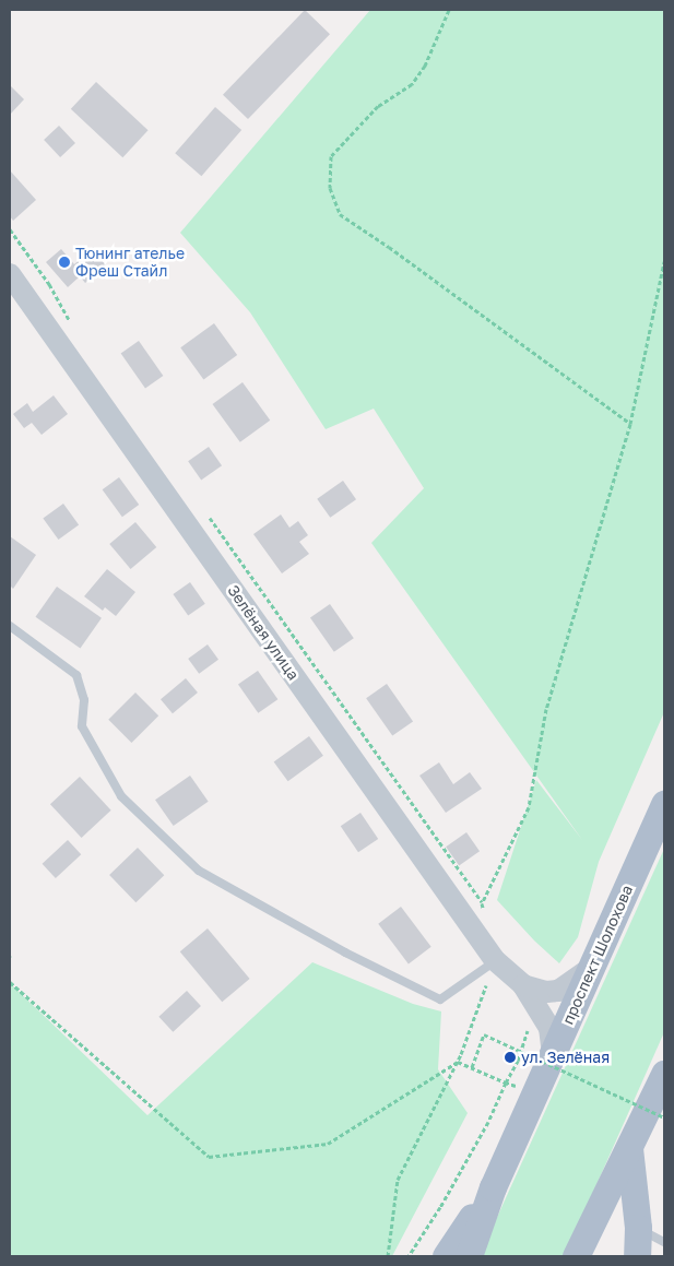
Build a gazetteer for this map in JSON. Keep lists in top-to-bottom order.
{
  "streets": {
    "main road": ["проспект Шолохова"],
    "street": ["Зелёная улица"]
  },
  "crossings": [
    ["Зелёная улица", "проспект Шолохова"]
  ],
  "places": ["Тюнинг ателье Фреш Стайл", "ул. Зелёная"]
}
